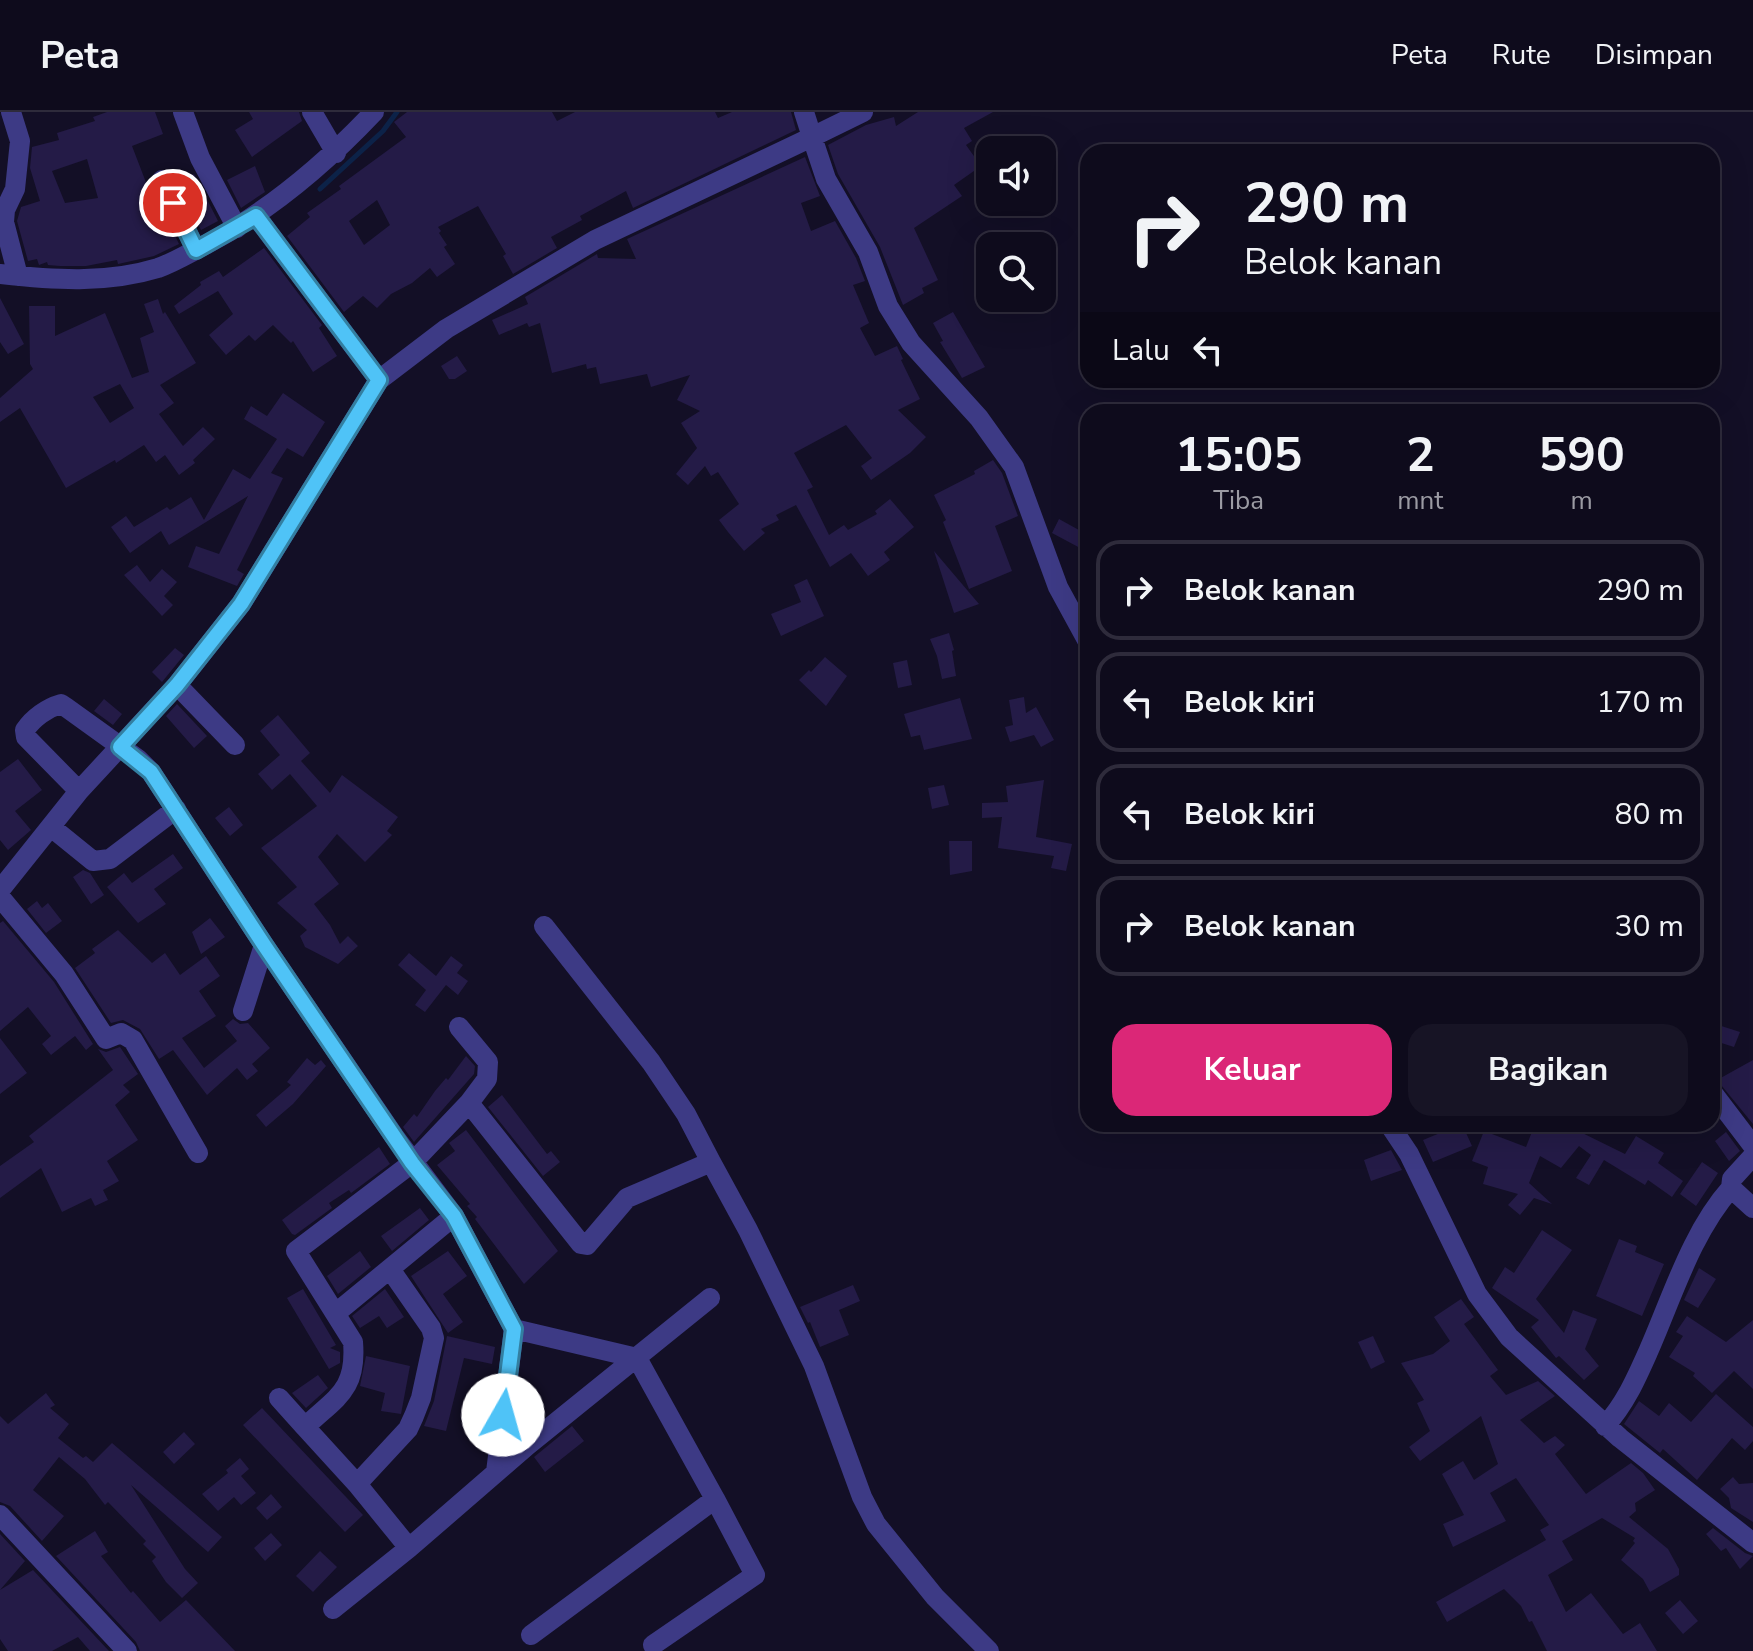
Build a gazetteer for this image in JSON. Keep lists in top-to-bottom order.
{
  "page": {
    "header": "Peta",
    "nav": ["Peta", "Rute", "Disimpan"],
    "turn": ["290 m", "Belok kanan"],
    "then": "Lalu",
    "eta": [
      "15:05",
      "Tiba",
      "2",
      "mnt",
      "590",
      "m"
    ],
    "list": [
      {
        "name": "Belok kanan",
        "value": "290 m"
      },
      {
        "name": "Belok kiri",
        "value": "170 m"
      },
      {
        "name": "Belok kiri",
        "value": "80 m"
      },
      {
        "name": "Belok kanan",
        "value": "30 m"
      }
    ],
    "buttons": ["Keluar", "Bagikan"]
  }
}
